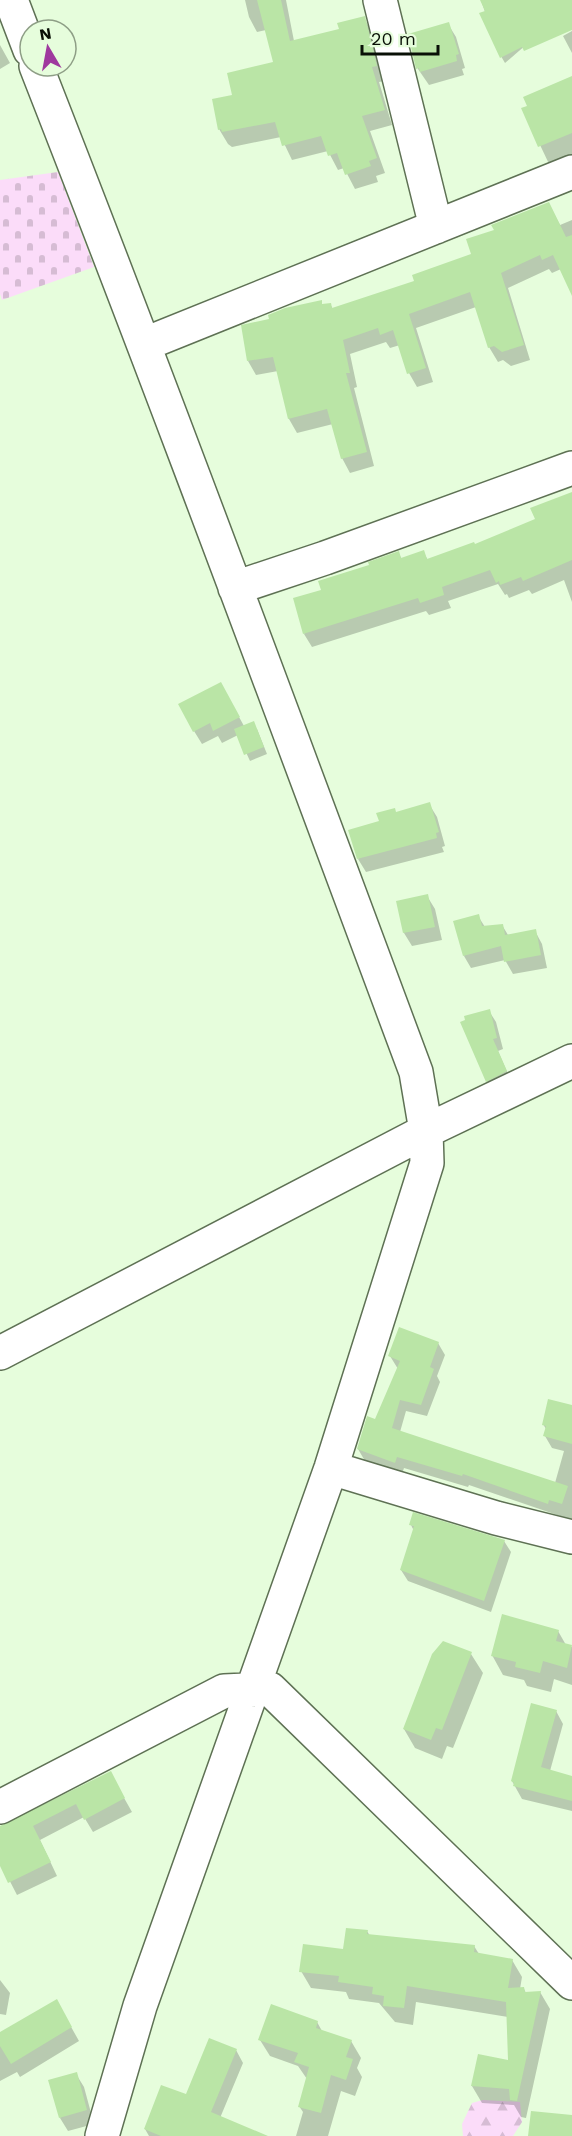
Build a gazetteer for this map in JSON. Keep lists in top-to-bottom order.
{
  "scale_bar": "20 m",
  "north": "top"
}
